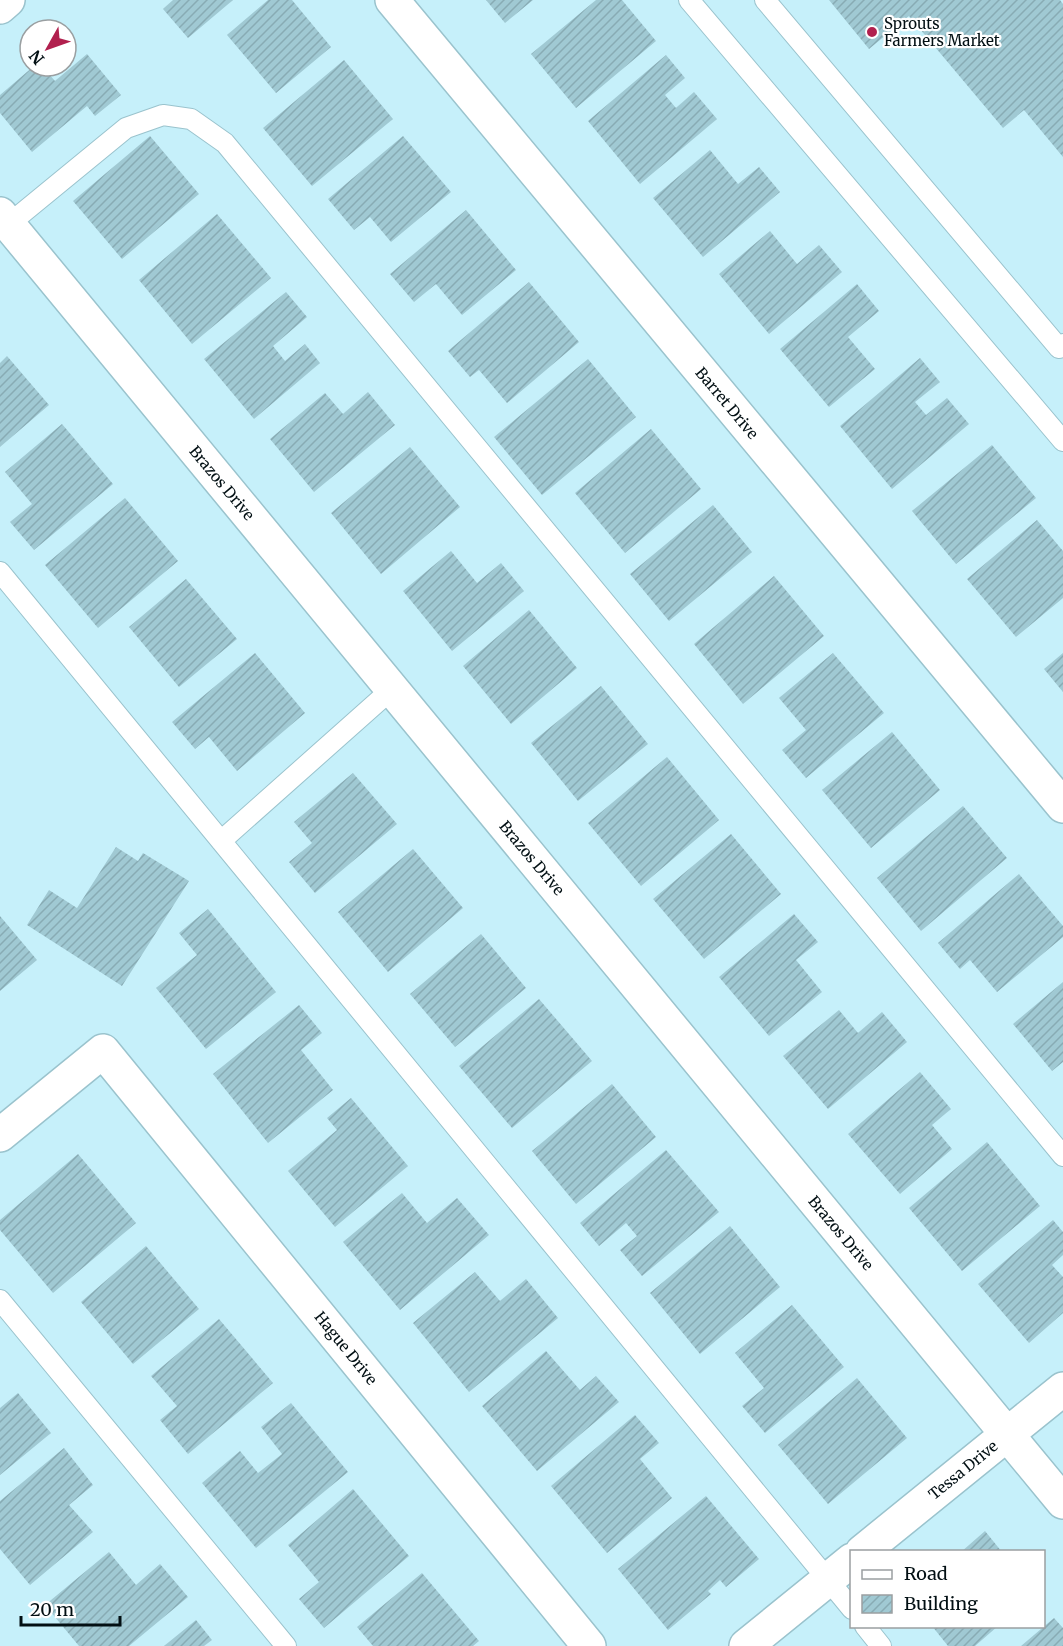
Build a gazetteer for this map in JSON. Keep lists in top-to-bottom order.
{
  "streets": {
    "street": [
      "Barret Drive",
      "Brazos Drive",
      "Hague Drive",
      "Tessa Drive"
    ]
  },
  "crossings": [
    ["Brazos Drive", "Tessa Drive"]
  ],
  "places": ["Sprouts Farmers Market"],
  "legend": ["Road", "Building"],
  "scale_bar": "20 m",
  "north": "bottom left"
}
